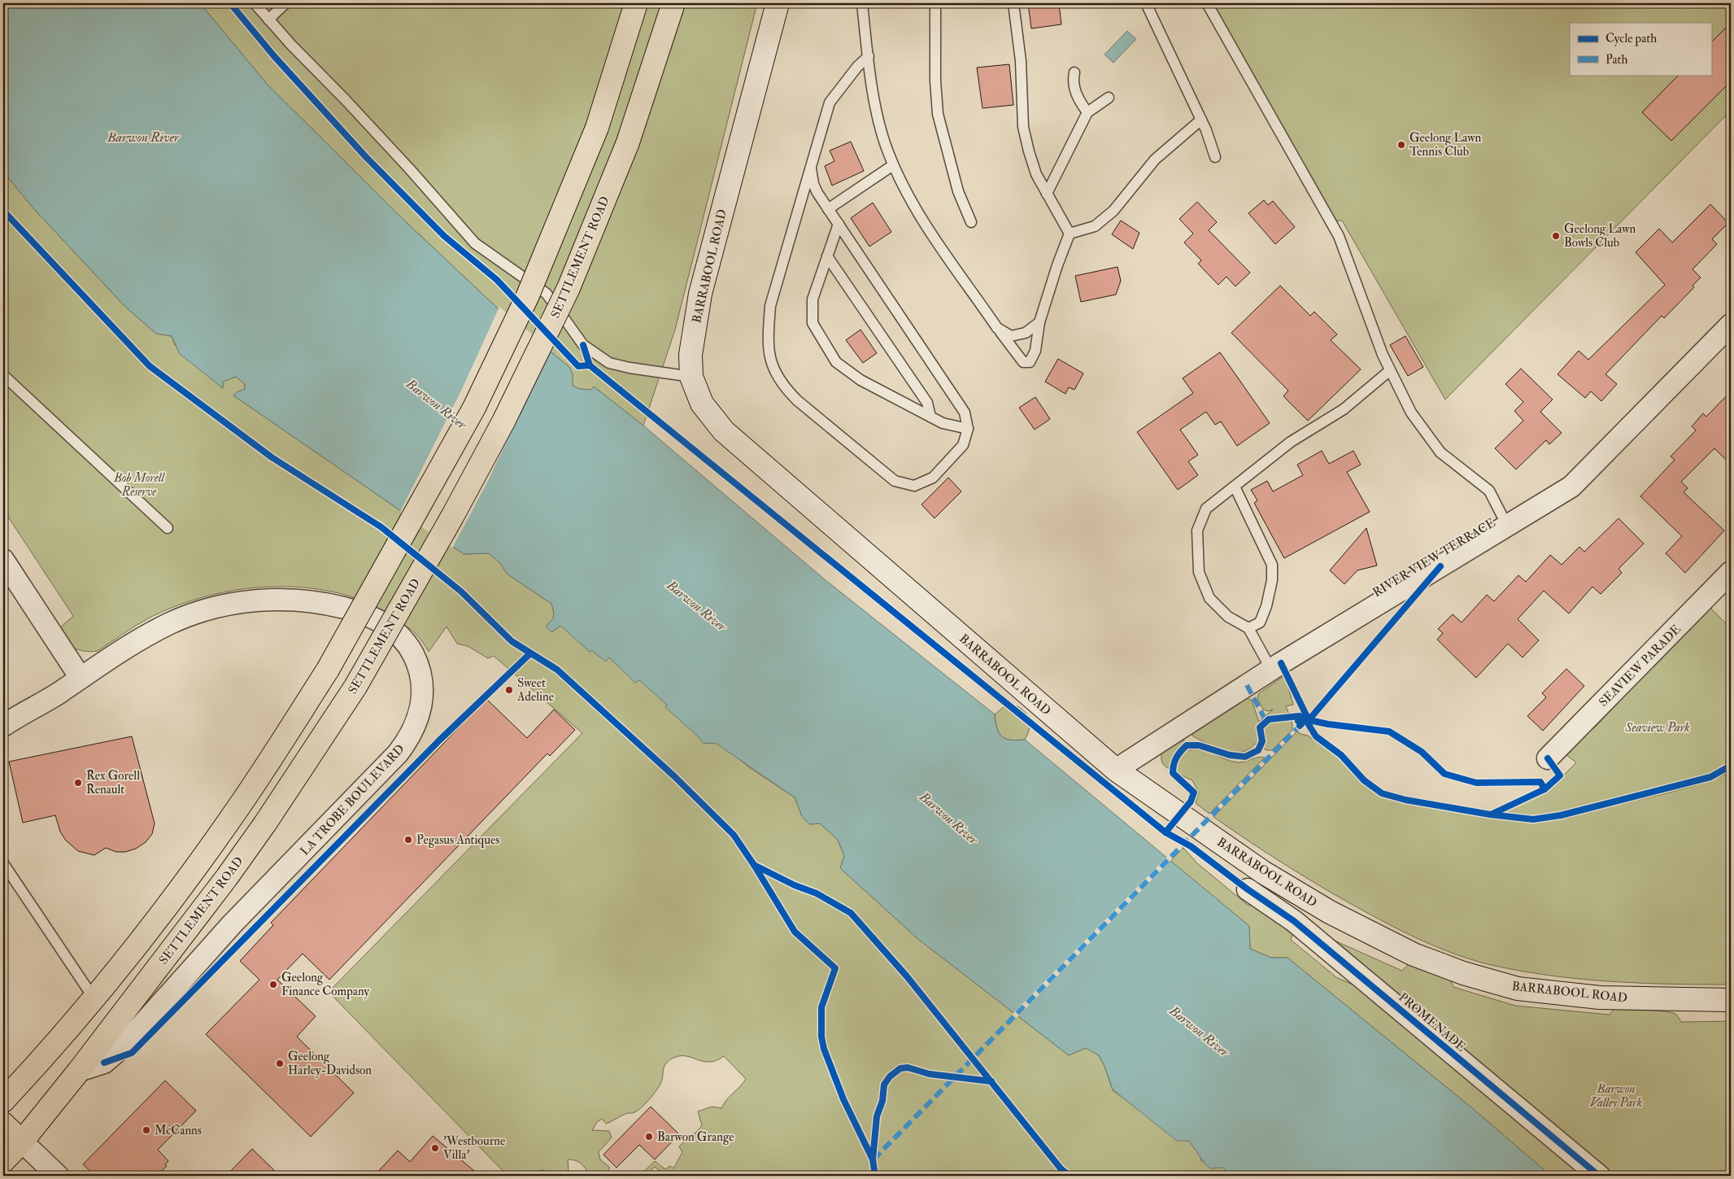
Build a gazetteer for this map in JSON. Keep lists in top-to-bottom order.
{
  "streets": {
    "highway": ["SETTLEMENT ROAD"],
    "street": [
      "BARRABOOL ROAD",
      "RIVER VIEW TERRACE",
      "SEAVIEW PARADE",
      "LA TROBE BOULEVARD",
      "PROMENADE"
    ]
  },
  "crossings": [
    ["SETTLEMENT ROAD", "LA TROBE BOULEVARD"],
    ["BARRABOOL ROAD", "RIVER VIEW TERRACE"]
  ],
  "water": ["Barwon River"],
  "parks": ["Bob Morell Reserve", "Seaview Park", "Barwon Valley Park"],
  "places": [
    "Geelong Lawn Tennis Club",
    "Geelong Lawn Bowls Club",
    "Sweet Adeline",
    "Rex Gorell Renault",
    "Pegasus Antiques",
    "Geelong Finance Company",
    "Geelong Harley-Davidson",
    "McCanns",
    "Barwon Grange",
    "'Westbourne Villa'"
  ],
  "legend": ["Cycle path", "Path"]
}
